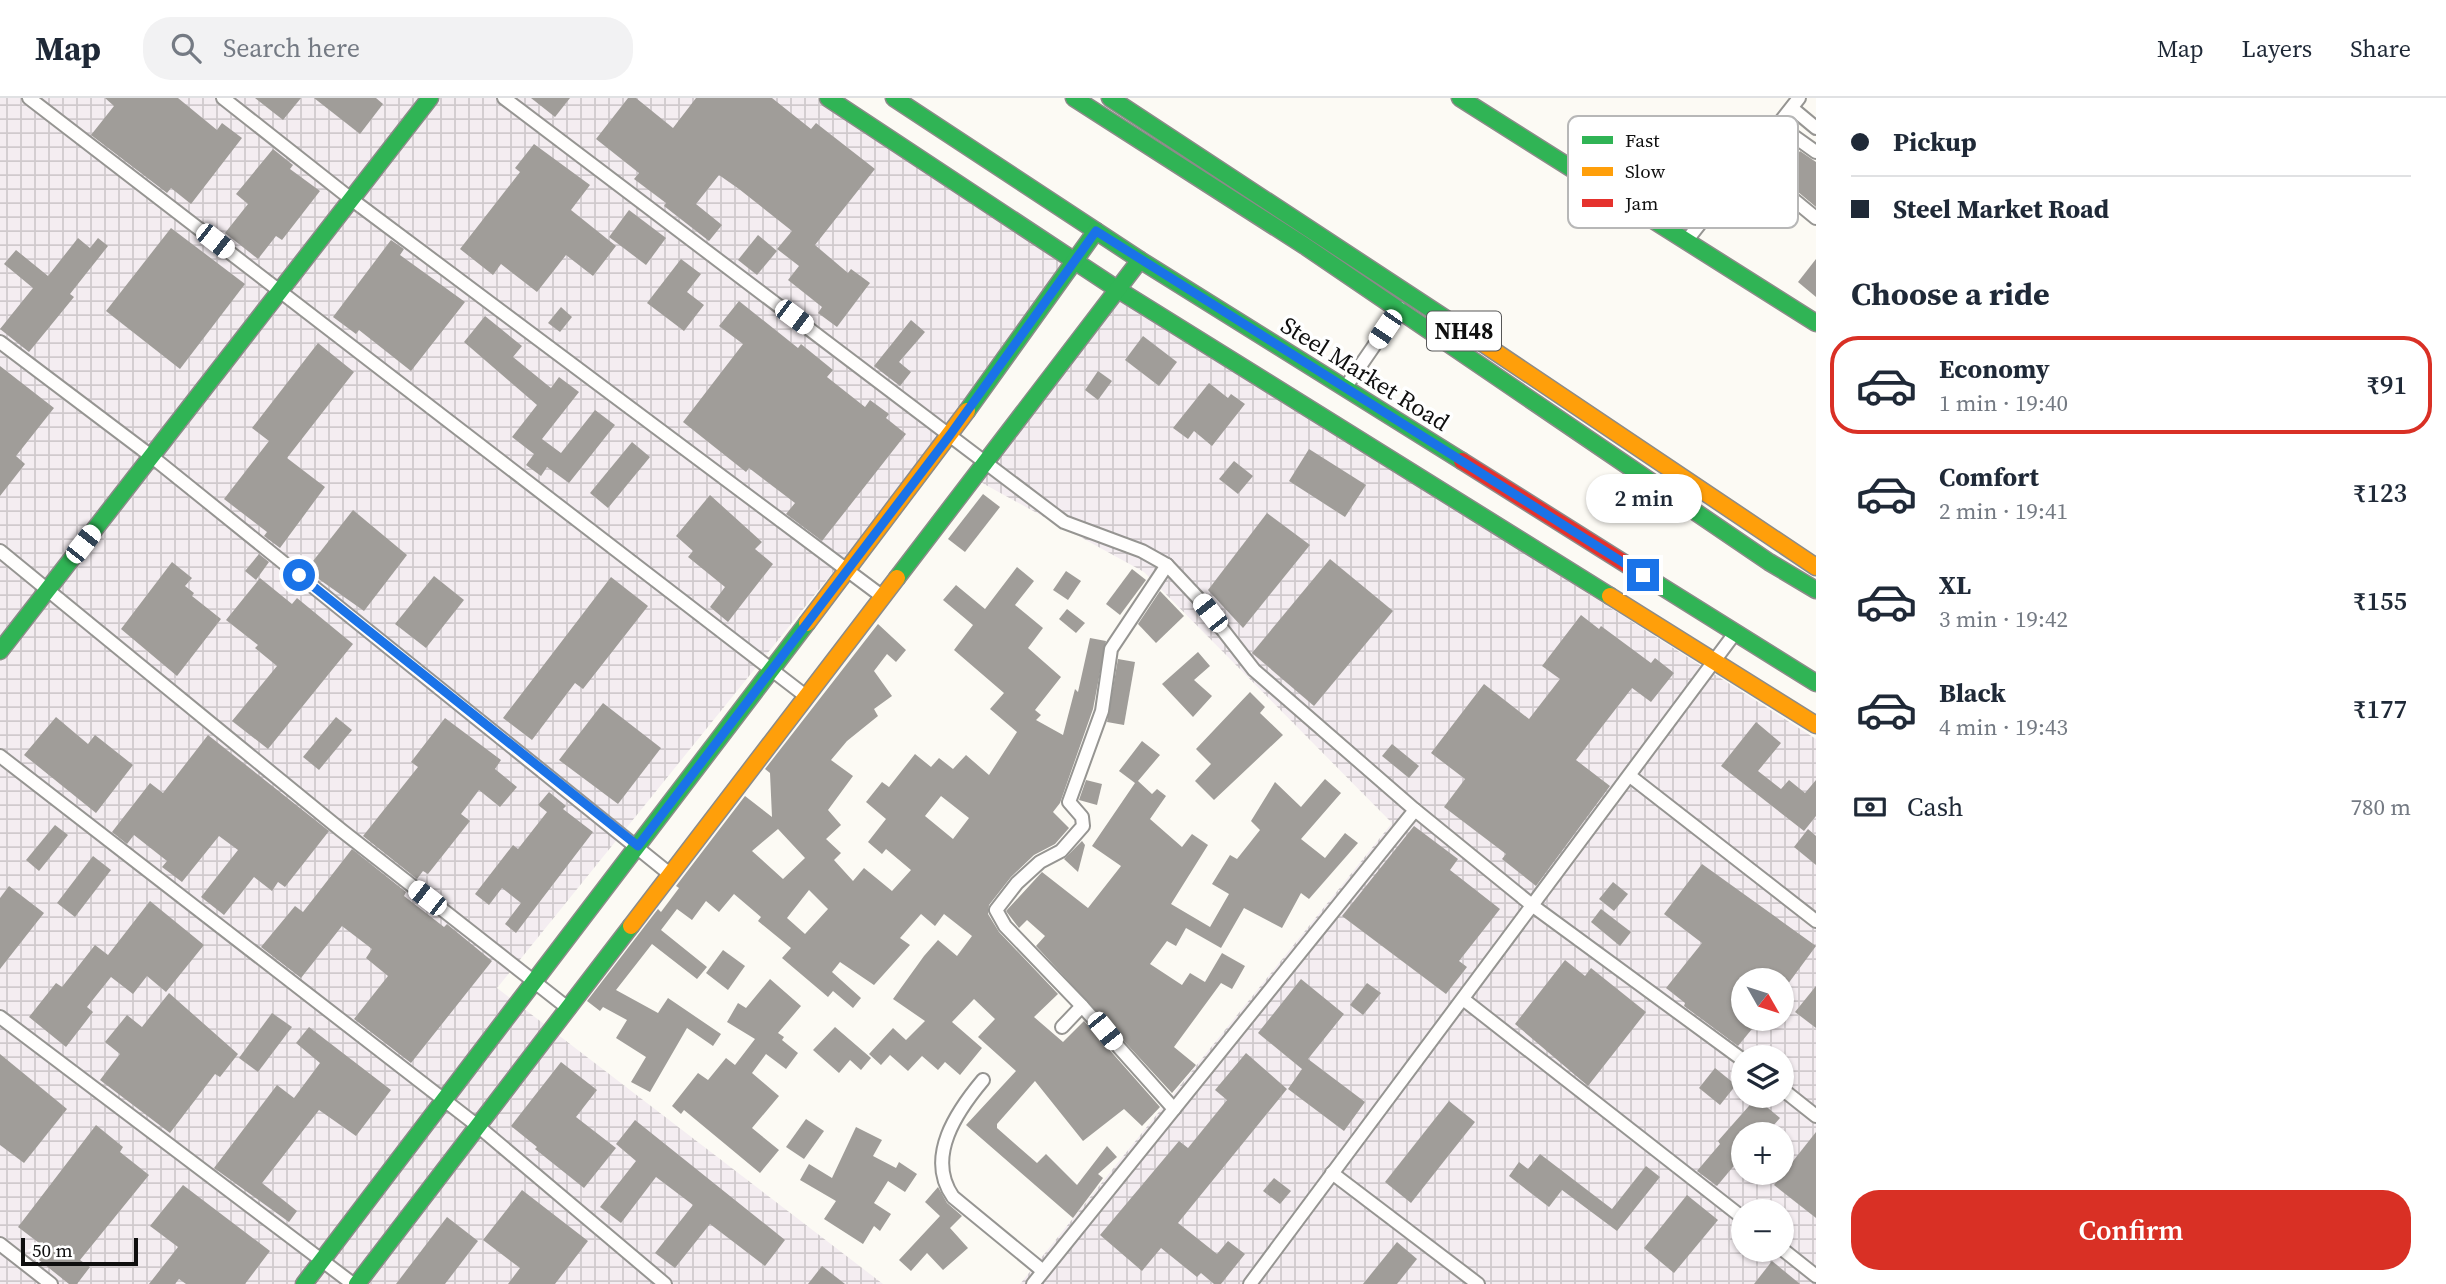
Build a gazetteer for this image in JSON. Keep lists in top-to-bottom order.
{
  "streets": {
    "main road": ["NH48", "Steel Market Road"]
  },
  "legend": ["Fast", "Slow", "Jam"],
  "scale_bar": "50 m",
  "north": "bottom right",
  "page": {
    "header": "Map",
    "search": "Search here",
    "nav": ["Map", "Layers", "Share"],
    "banner": ["Pickup", "Steel Market Road"],
    "heading": "Choose a ride",
    "list": [
      {
        "name": "Economy",
        "note": "1 min · 19:40",
        "value": "₹91"
      },
      {
        "name": "Comfort",
        "note": "2 min · 19:41",
        "value": "₹123"
      },
      {
        "name": "XL",
        "note": "3 min · 19:42",
        "value": "₹155"
      },
      {
        "name": "Black",
        "note": "4 min · 19:43",
        "value": "₹177"
      }
    ],
    "bubble": "2 min",
    "pay": ["Cash", "780 m"],
    "map_buttons": ["+", "−"],
    "buttons": "Confirm",
    "scale": "50 m"
  }
}
